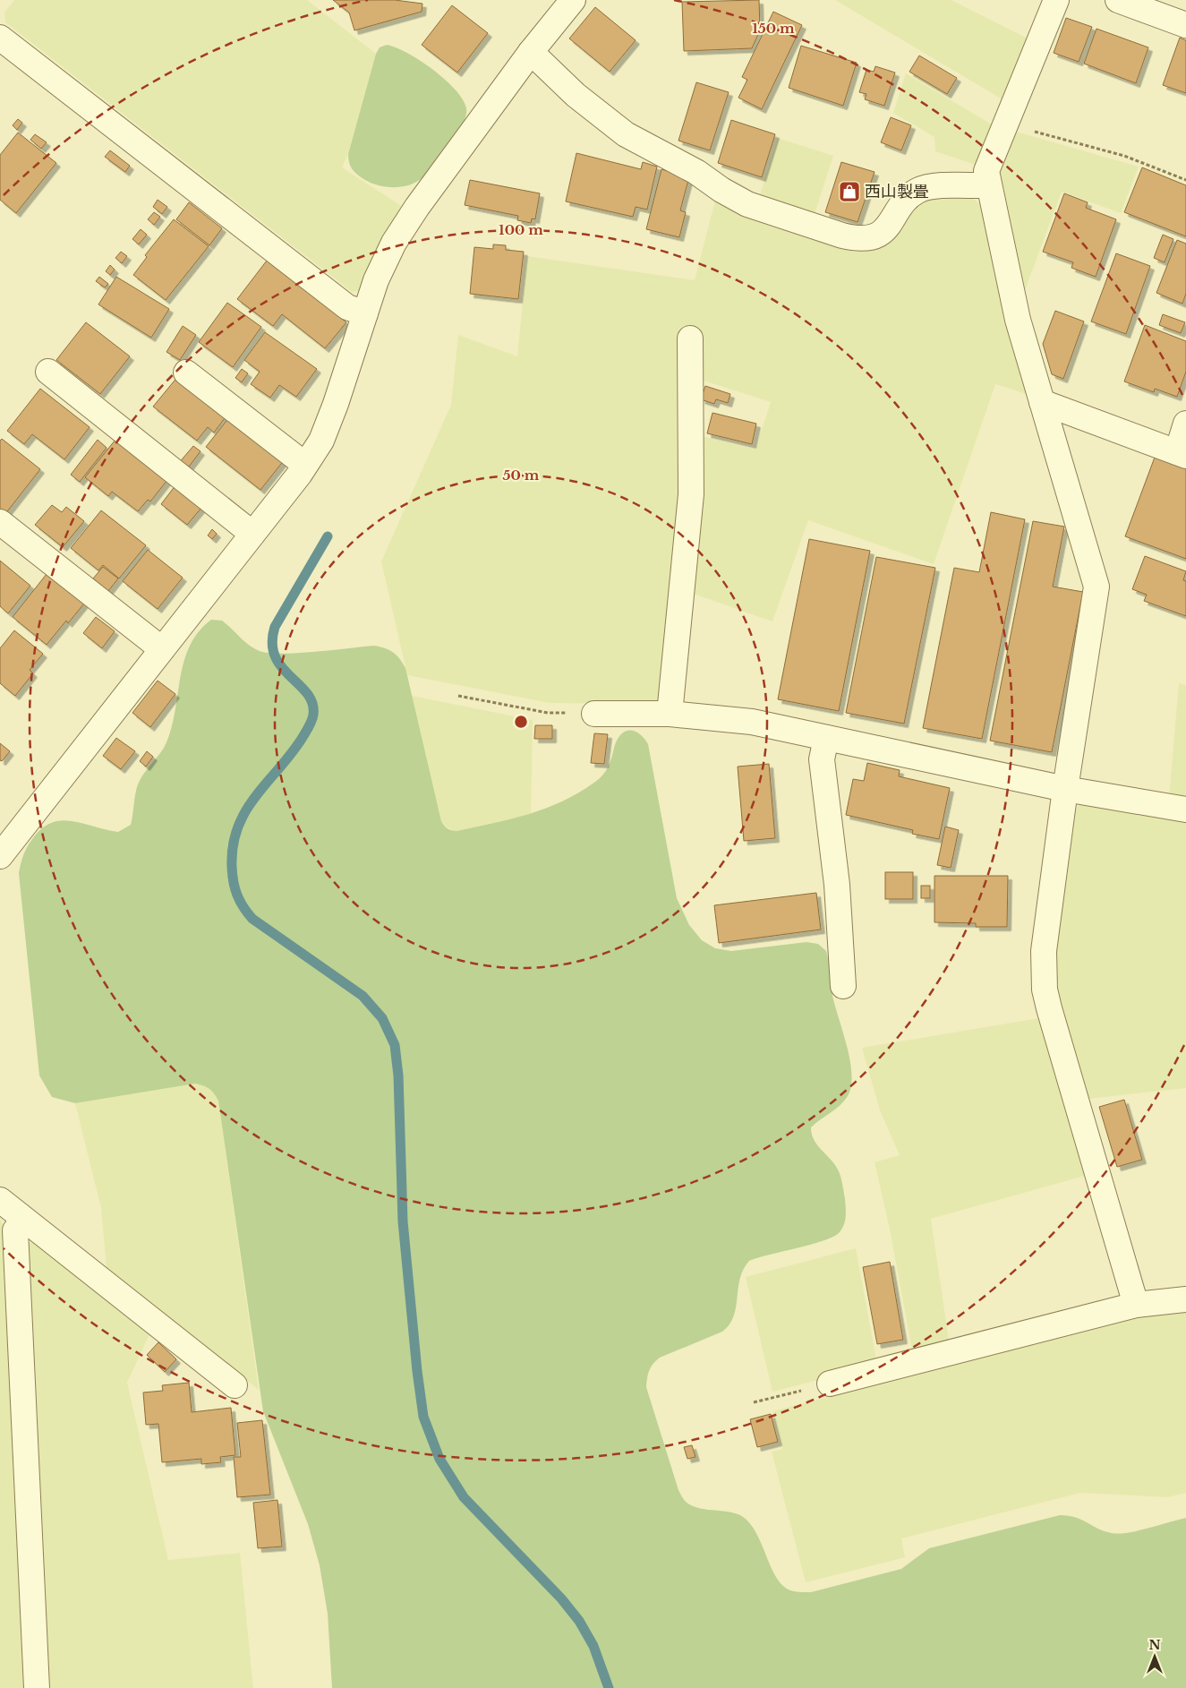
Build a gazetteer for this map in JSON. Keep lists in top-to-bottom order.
{
  "places": {
    "shop": ["西山製畳"]
  },
  "north": "top",
  "rings": ["150 m", "100 m", "50 m"]
}
